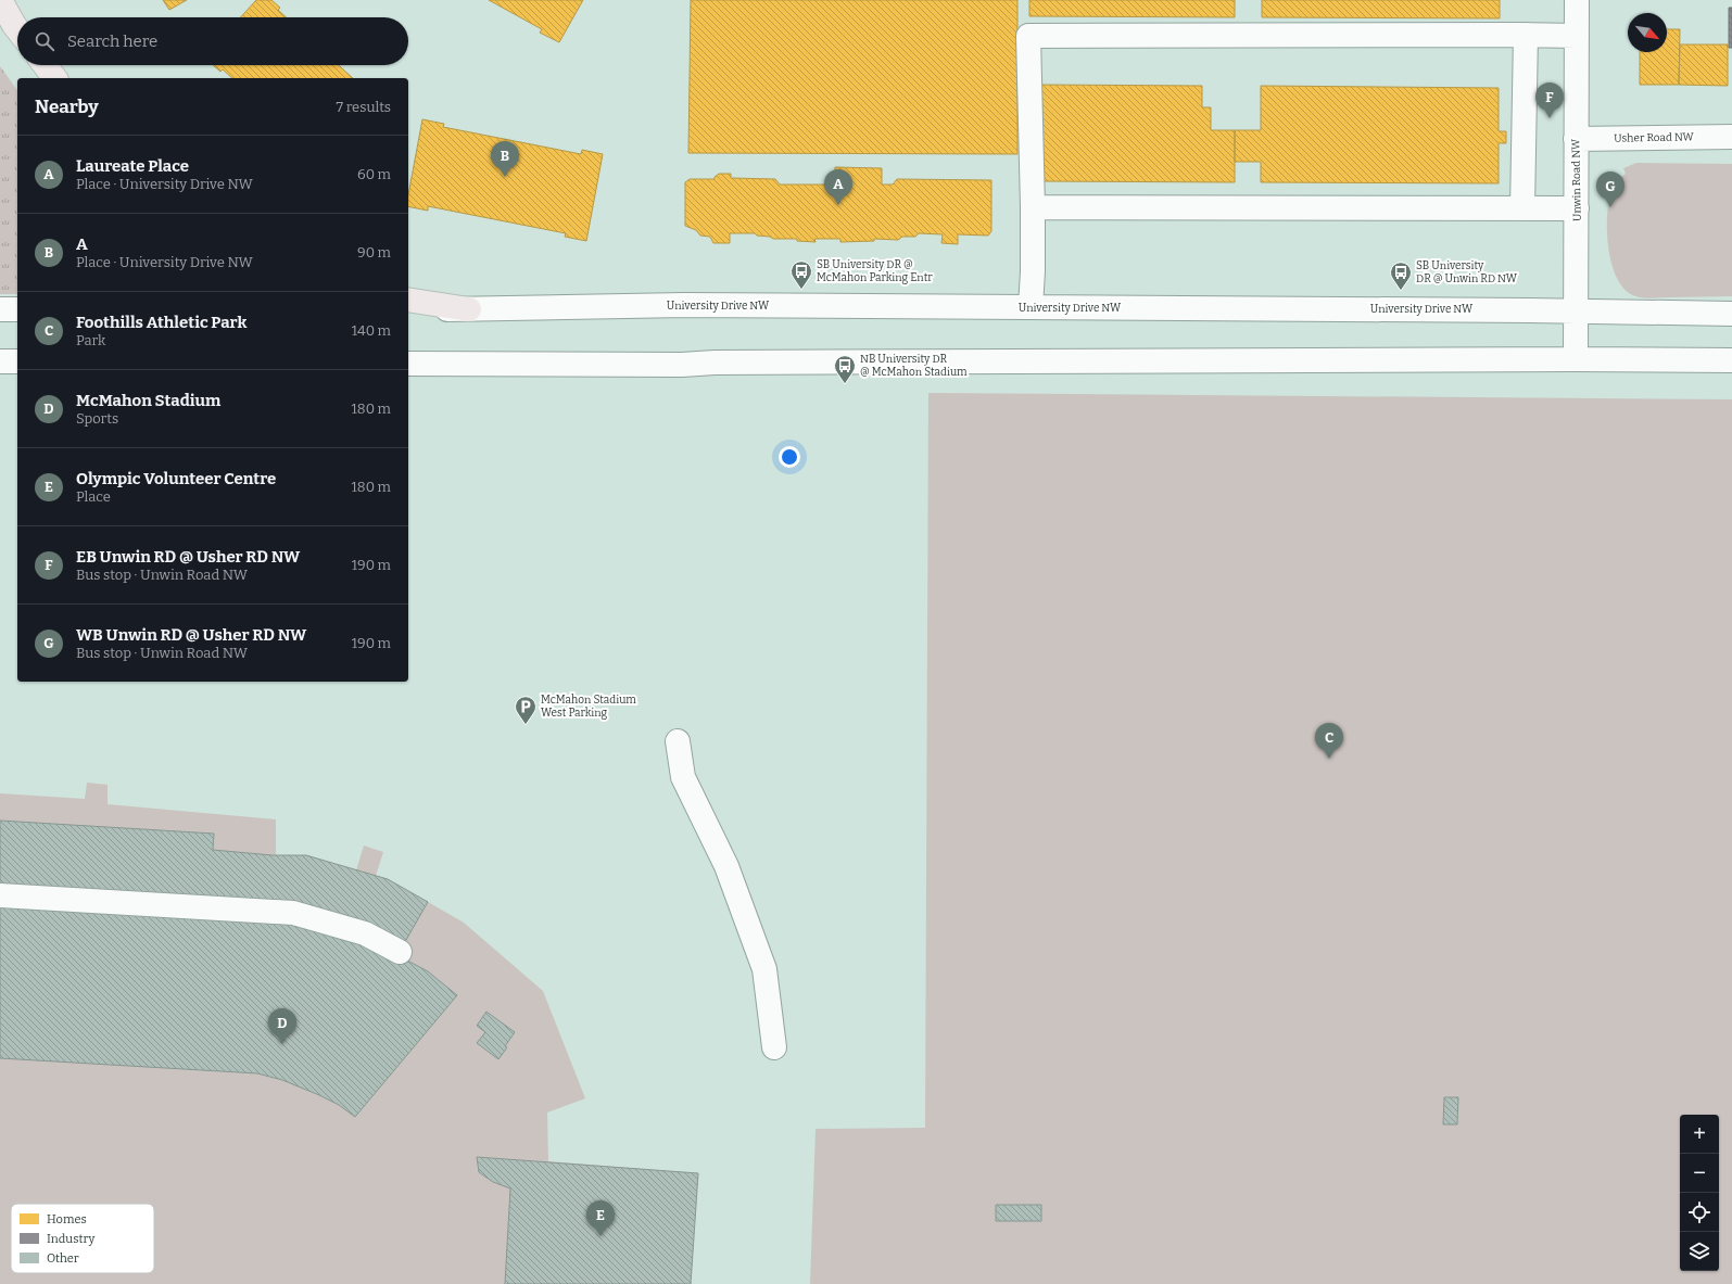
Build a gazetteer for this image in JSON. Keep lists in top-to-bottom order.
{
  "streets": {
    "street": ["Usher Road NW", "Unwin Road NW", "University Drive NW"]
  },
  "crossings": [
    ["Usher Road NW", "Unwin Road NW"],
    ["Unwin Road NW", "University Drive NW"]
  ],
  "places": {
    "bus stop": ["SB University DR @ McMahon Parking Entr", "SB University DR @ Unwin RD NW", "NB University DR @ McMahon Stadium"],
    "parking": ["McMahon Stadium West Parking"]
  },
  "legend": ["Homes", "Industry", "Other"],
  "north": "bottom right",
  "page": {
    "search": "Search here",
    "heading": ["Nearby", "7 results"],
    "pins": [
      "F",
      "B",
      "A",
      "G",
      "C",
      "D",
      "E"
    ],
    "list": [
      {
        "mark": "A",
        "name": "Laureate Place",
        "note": "Place · University Drive NW",
        "value": "60 m"
      },
      {
        "mark": "B",
        "name": "A",
        "note": "Place · University Drive NW",
        "value": "90 m"
      },
      {
        "mark": "C",
        "name": "Foothills Athletic Park",
        "note": "Park",
        "value": "140 m"
      },
      {
        "mark": "D",
        "name": "McMahon Stadium",
        "note": "Sports",
        "value": "180 m"
      },
      {
        "mark": "E",
        "name": "Olympic Volunteer Centre",
        "note": "Place",
        "value": "180 m"
      },
      {
        "mark": "F",
        "name": "EB Unwin RD @ Usher RD NW",
        "note": "Bus stop · Unwin Road NW",
        "value": "190 m"
      },
      {
        "mark": "G",
        "name": "WB Unwin RD @ Usher RD NW",
        "note": "Bus stop · Unwin Road NW",
        "value": "190 m"
      }
    ],
    "map_buttons": ["+", "−"]
  }
}
